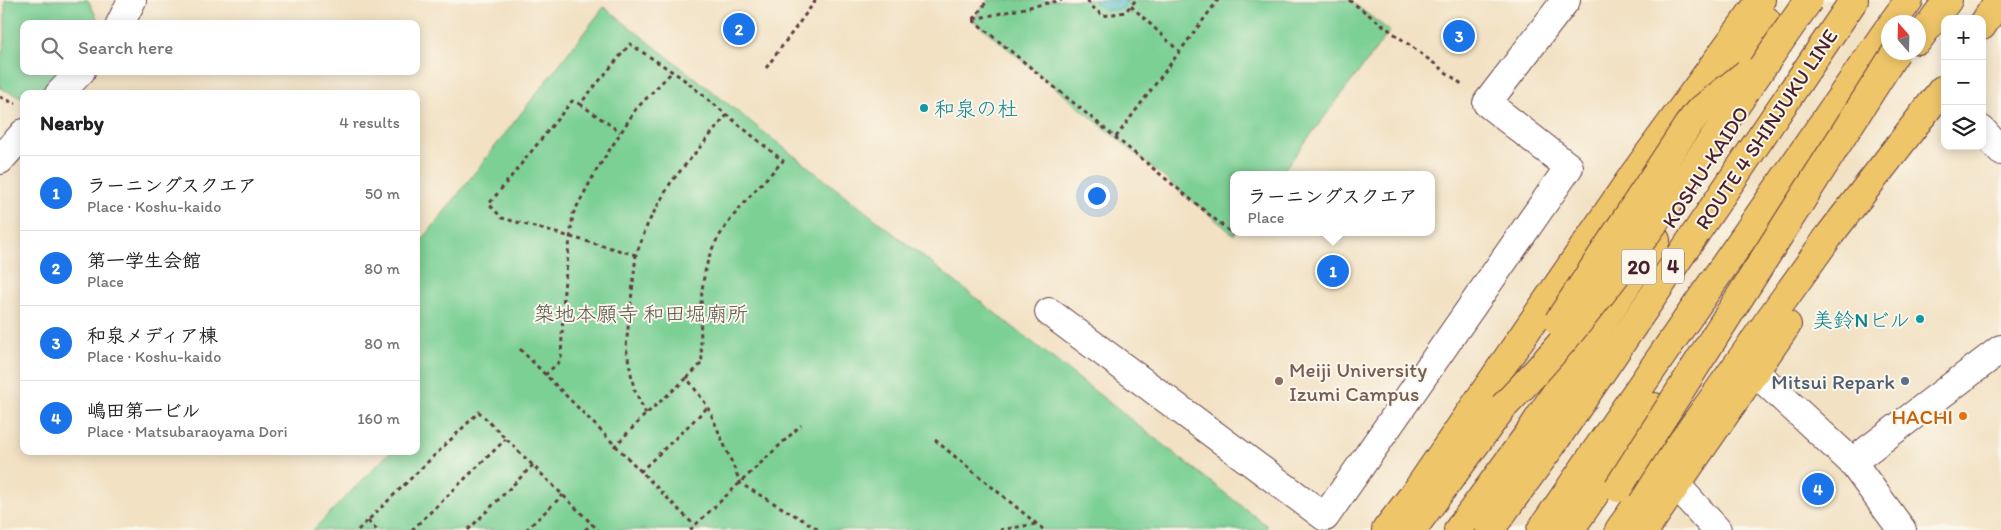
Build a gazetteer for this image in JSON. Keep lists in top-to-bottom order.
{
  "streets": {
    "highway": [
      "ROUTE 4 SHINJUKU LINE",
      "KOSHU-KAIDO",
      "4",
      "20"
    ]
  },
  "parks": ["築地本願寺 和田堀廟所"],
  "places": [
    "和泉の杜",
    "美鈴Nビル",
    "Meiji University Izumi Campus",
    "Mitsui Repark",
    "HACHI"
  ],
  "north": "top",
  "page": {
    "pins": [
      "2",
      "3",
      "1",
      "4"
    ],
    "map_buttons": ["+", "−"],
    "search": "Search here",
    "heading": ["Nearby", "4 results"],
    "list": [
      {
        "mark": "1",
        "name": "ラーニングスクエア",
        "note": "Place · Koshu-kaido",
        "value": "50 m"
      },
      {
        "mark": "2",
        "name": "第一学生会館",
        "note": "Place",
        "value": "80 m"
      },
      {
        "mark": "3",
        "name": "和泉メディア棟",
        "note": "Place · Koshu-kaido",
        "value": "80 m"
      },
      {
        "mark": "4",
        "name": "嶋田第一ビル",
        "note": "Place · Matsubaraoyama Dori",
        "value": "160 m"
      }
    ],
    "popup": ["ラーニングスクエア", "Place"]
  }
}
